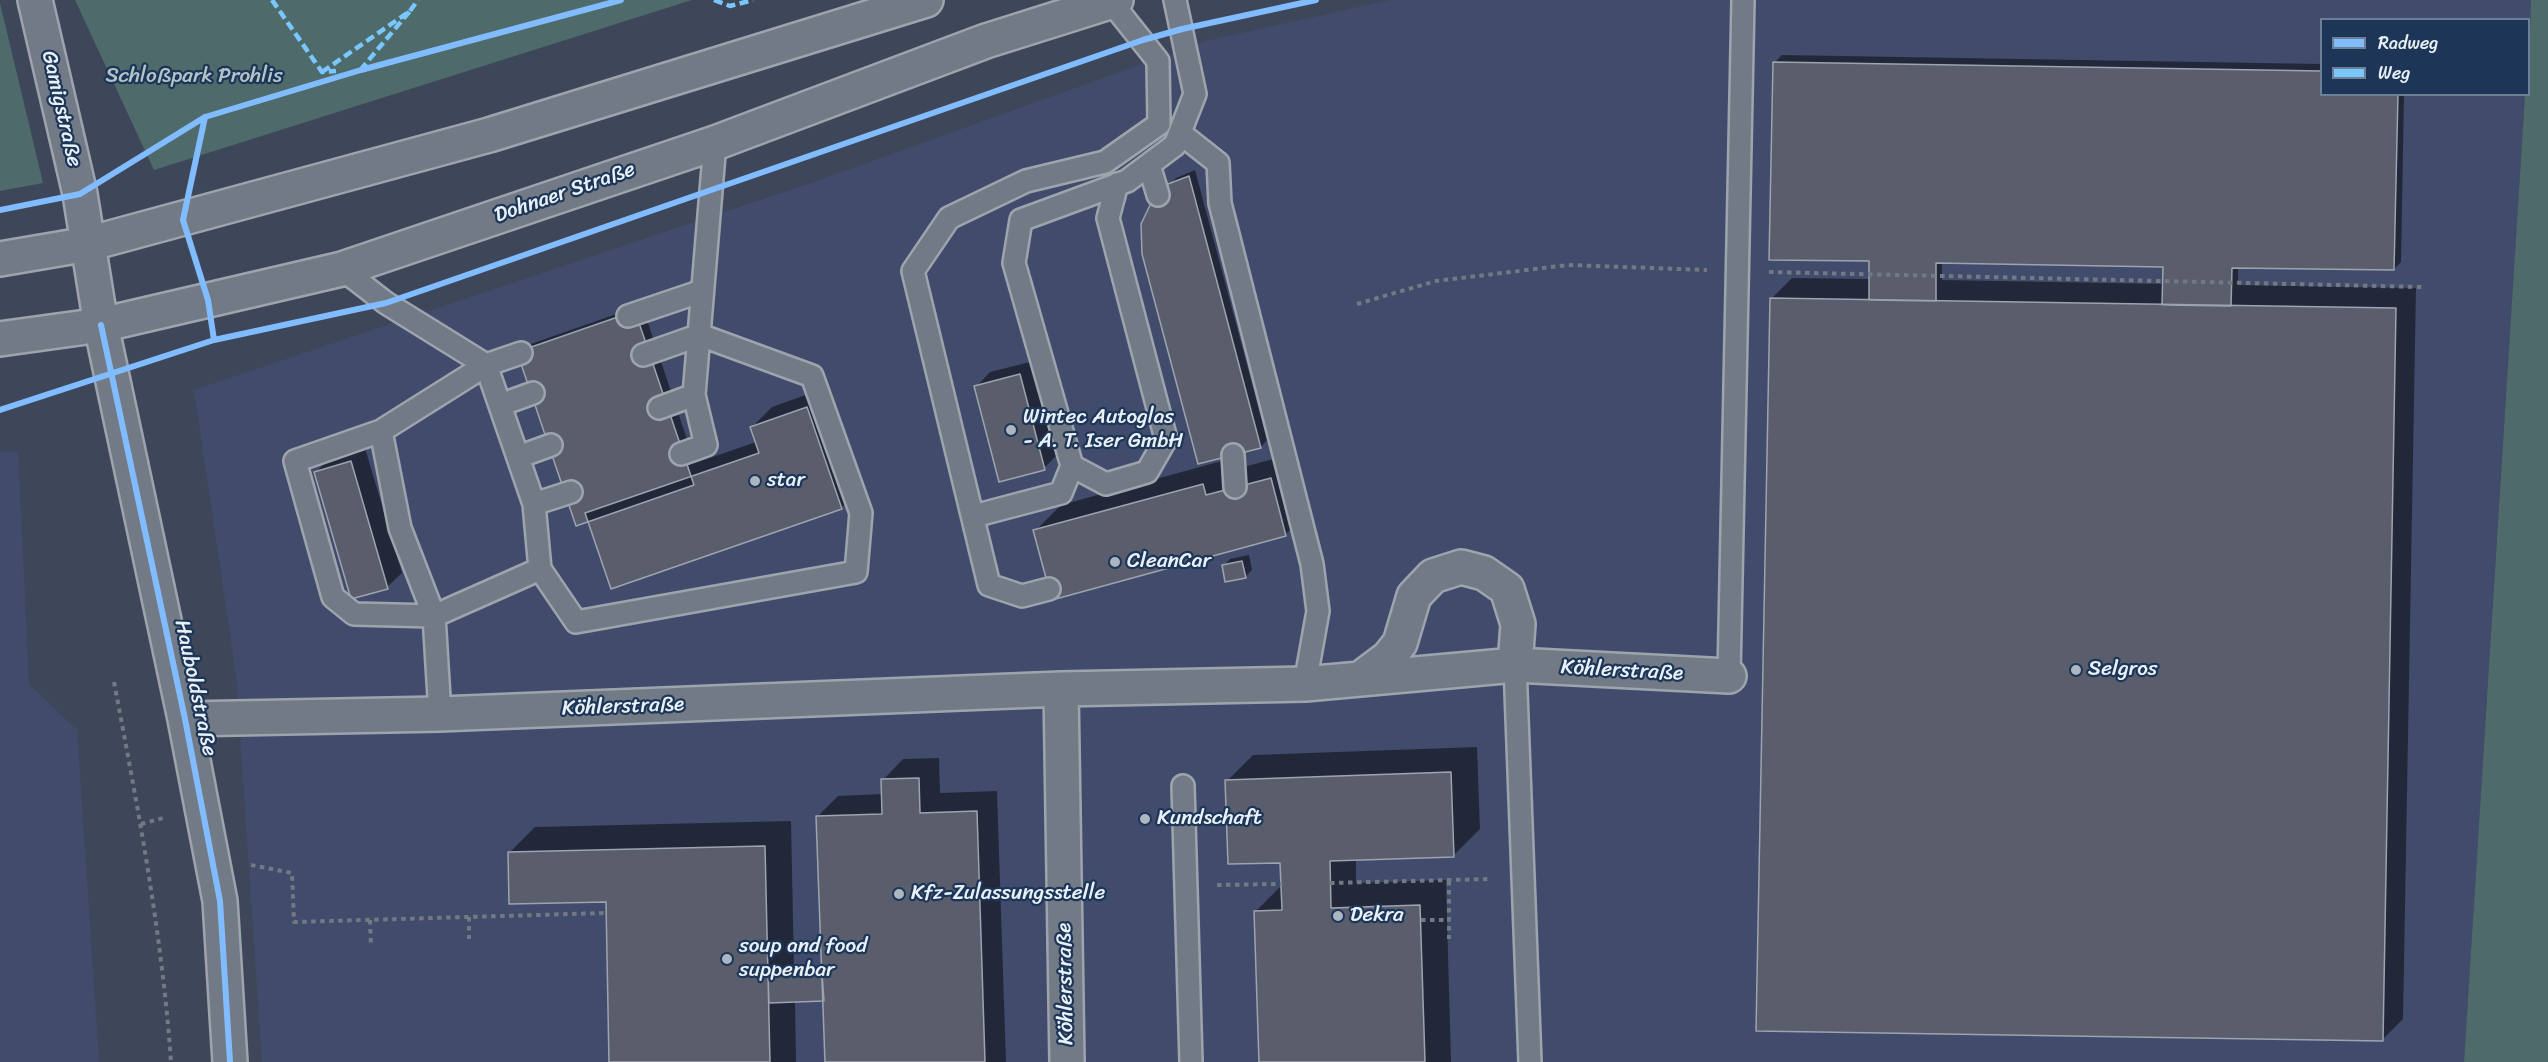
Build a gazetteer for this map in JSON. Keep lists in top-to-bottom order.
{
  "streets": {
    "street": [
      "Gamigstraße",
      "Dohnaer Straße",
      "Köhlerstraße",
      "Hauboldstraße"
    ]
  },
  "crossings": [
    ["Gamigstraße", "Dohnaer Straße"],
    ["Gamigstraße", "Hauboldstraße"],
    ["Dohnaer Straße", "Hauboldstraße"],
    ["Köhlerstraße", "Hauboldstraße"]
  ],
  "parks": ["Schloßpark Prohlis"],
  "places": [
    "Wintec Autoglas - A. T. Iser GmbH",
    "star",
    "CleanCar",
    "Selgros",
    "Kundschaft",
    "Kfz-Zulassungsstelle",
    "Dekra",
    "soup and food suppenbar"
  ],
  "legend": ["Radweg", "Weg"]
}
